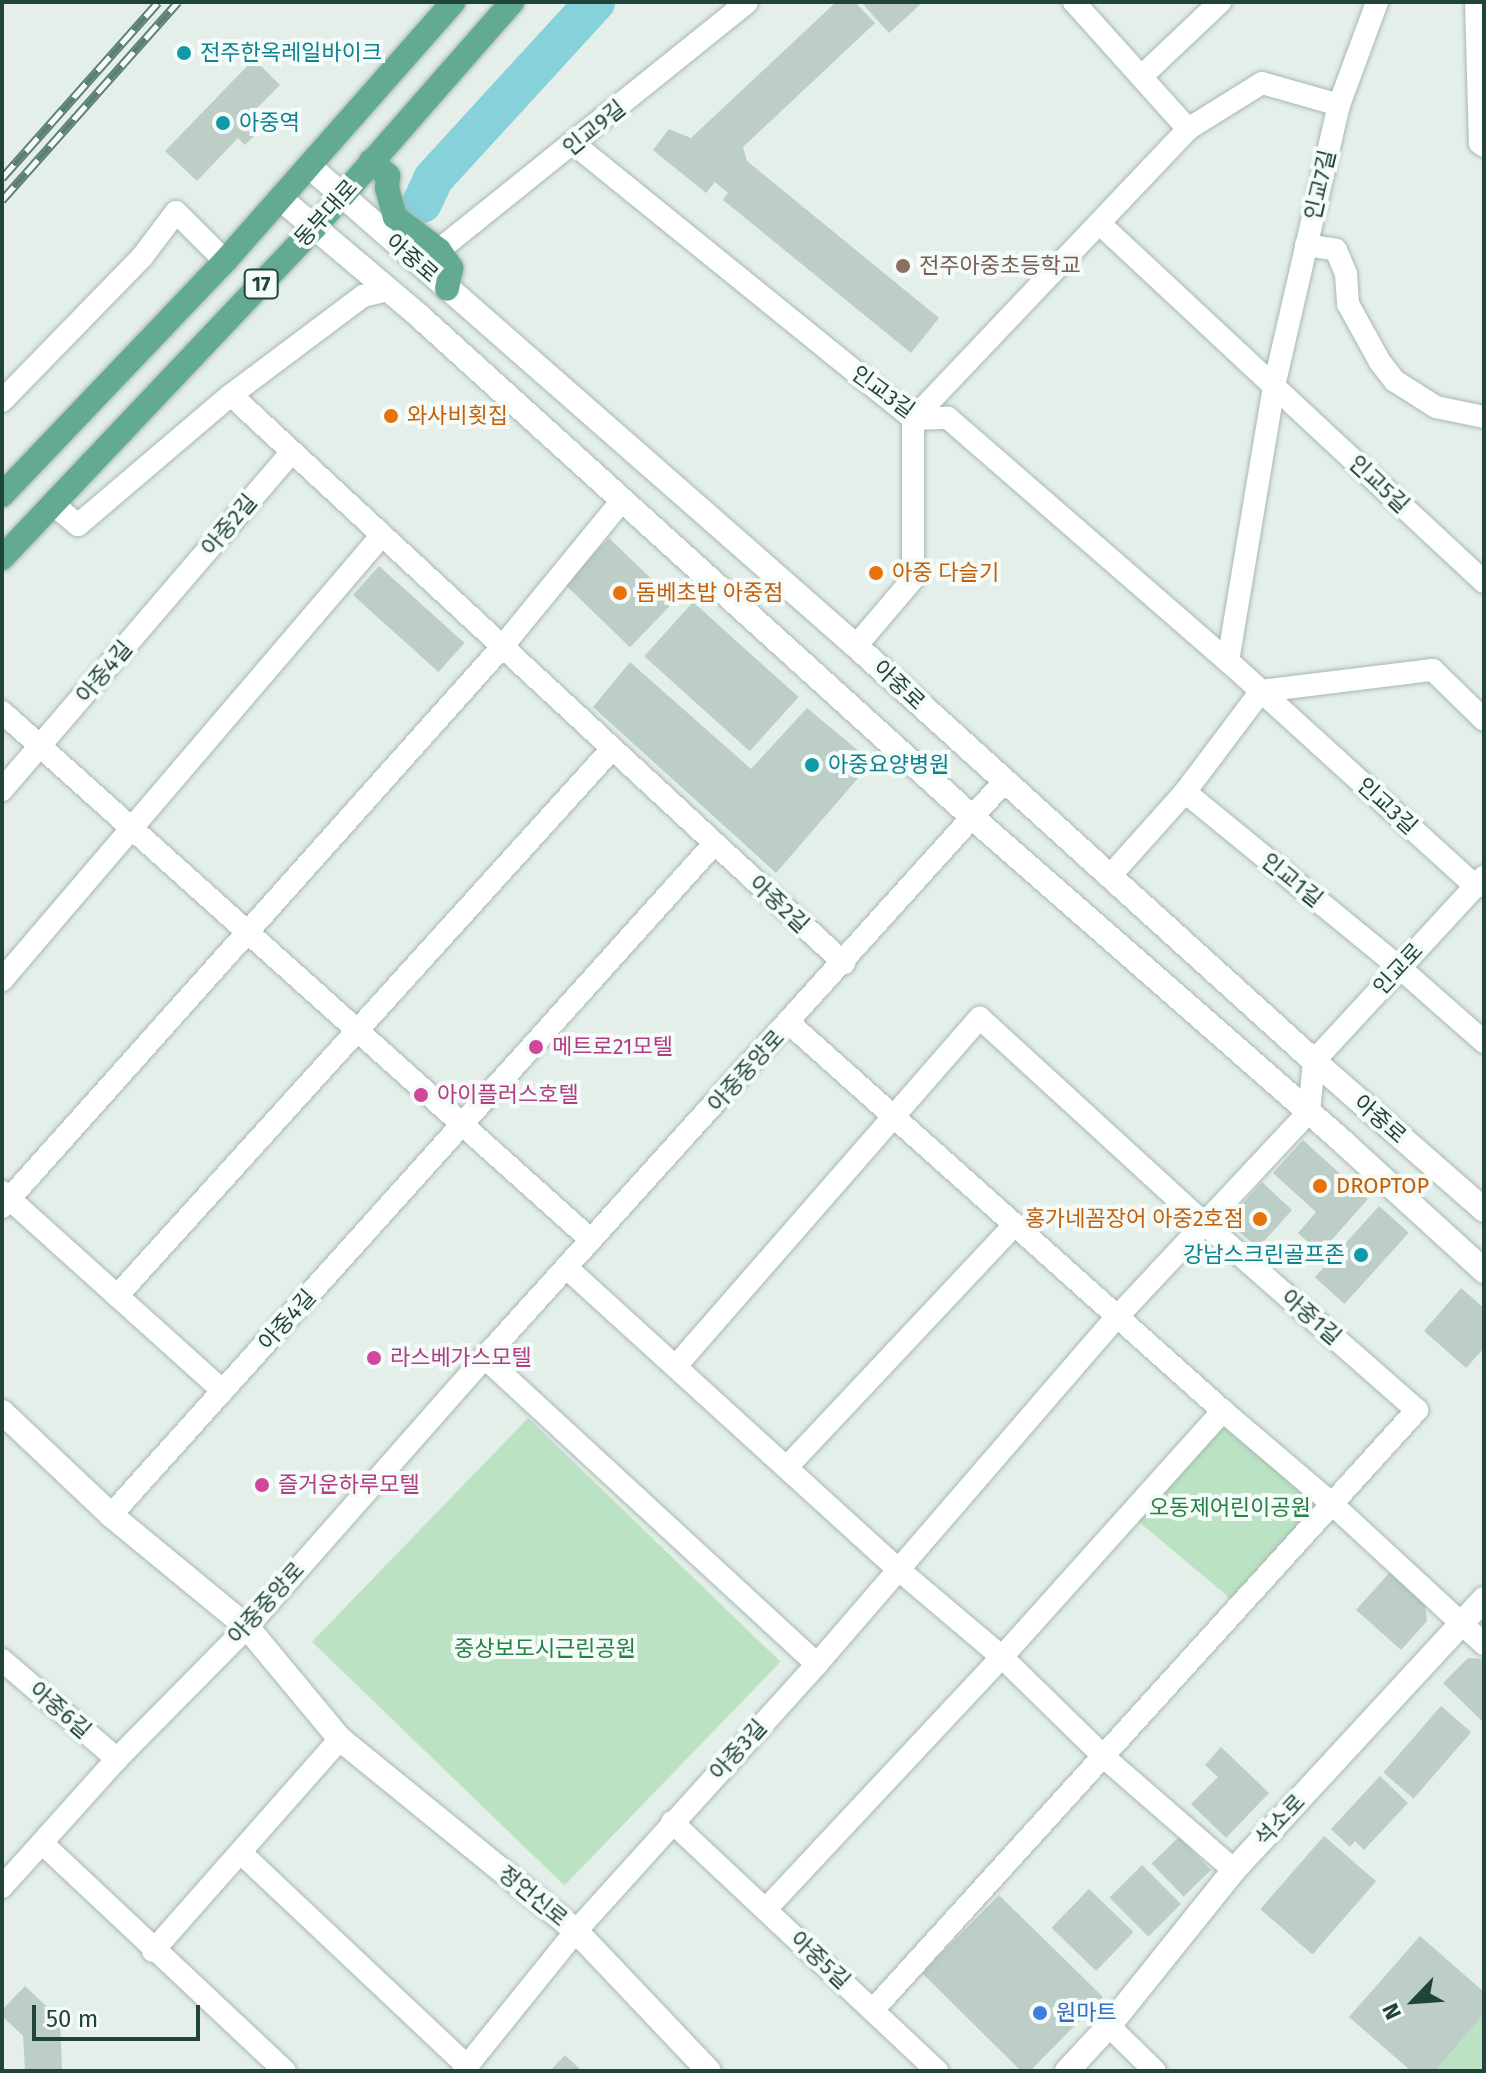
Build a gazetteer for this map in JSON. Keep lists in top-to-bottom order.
{
  "streets": {
    "main road": ["동부대로", "17"],
    "street": [
      "인교9길",
      "인교7길",
      "아중로",
      "인교3길",
      "인교5길",
      "아중2길",
      "아중4길",
      "인교1길",
      "인교로",
      "아중중앙로",
      "아중1길",
      "아중6길",
      "아중3길",
      "석소로",
      "정언신로",
      "아중5길"
    ]
  },
  "crossings": [
    ["인교9길", "인교3길"],
    ["동부대로", "아중로"],
    ["아중로", "인교로"],
    ["아중로", "아중중앙로"],
    ["인교3길", "인교로"],
    ["아중2길", "아중4길"],
    ["아중2길", "아중중앙로"],
    ["아중4길", "정언신로"],
    ["인교1길", "인교로"],
    ["아중중앙로", "아중6길"],
    ["아중중앙로", "정언신로"],
    ["아중3길", "정언신로"],
    ["아중3길", "아중5길"]
  ],
  "parks": ["오동제어린이공원", "중상보도시근린공원"],
  "places": [
    "전주한옥레일바이크",
    "아중역",
    "전주아중초등학교",
    "와사비횟집",
    "아중 다슬기",
    "돔베초밥 아중점",
    "아중요양병원",
    "메트로21모텔",
    "아이플러스호텔",
    "DROPTOP",
    "홍가네꼼장어 아중2호점",
    "강남스크린골프존",
    "라스베가스모텔",
    "즐거운하루모텔",
    "원마트"
  ],
  "scale_bar": "50 m",
  "north": "bottom left"
}
